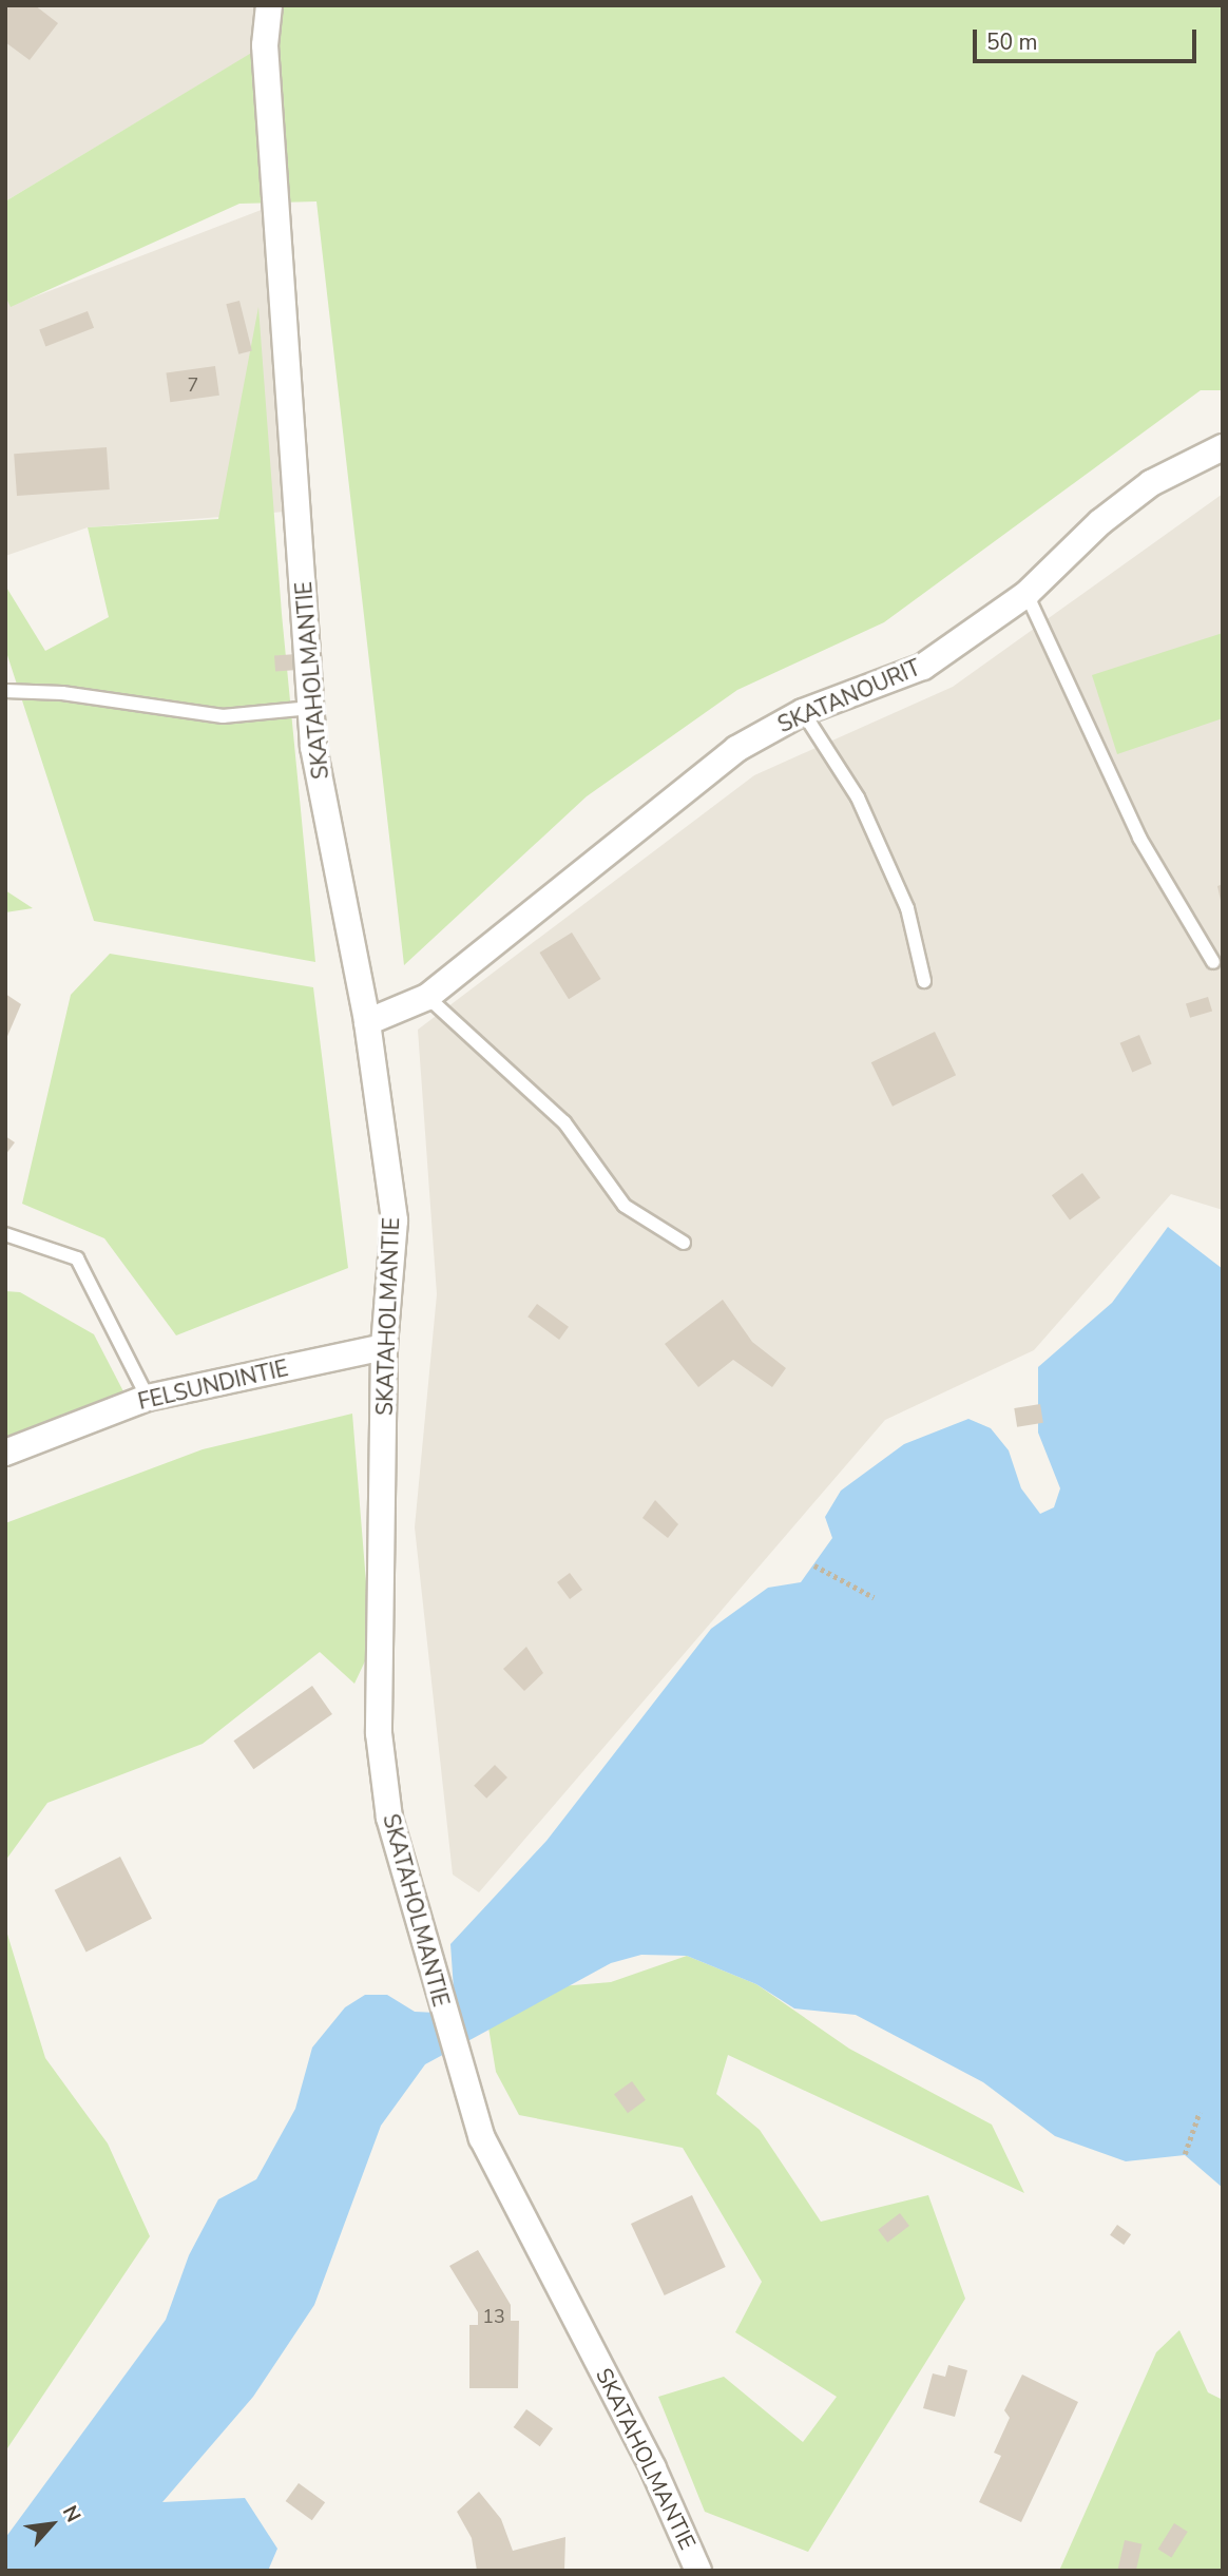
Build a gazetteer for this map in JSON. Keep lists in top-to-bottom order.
{
  "streets": {
    "street": ["SKATAHOLMANTIE", "SKATANOURIT", "FELSUNDINTIE"]
  },
  "crossings": [
    ["SKATAHOLMANTIE", "SKATANOURIT"],
    ["SKATAHOLMANTIE", "FELSUNDINTIE"]
  ],
  "house_numbers": ["7", "13"],
  "scale_bar": "50 m",
  "north": "top right"
}
